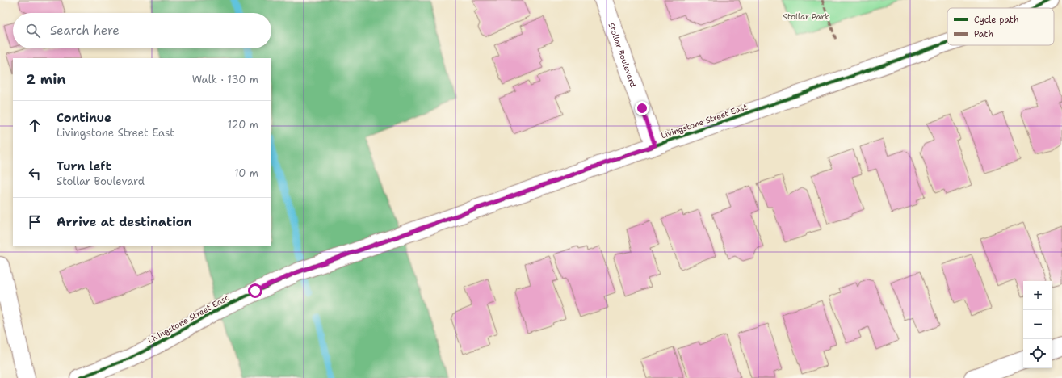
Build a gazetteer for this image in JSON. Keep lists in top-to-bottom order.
{
  "streets": {
    "street": ["Stollar Boulevard", "Livingstone Street East"]
  },
  "crossings": [
    ["Stollar Boulevard", "Livingstone Street East"]
  ],
  "parks": ["Stollar Park"],
  "legend": ["Cycle path", "Path"],
  "page": {
    "search": "Search here",
    "heading": ["2 min", "Walk · 130 m"],
    "list": [
      ["Continue", "Livingstone Street East", "120 m"],
      ["Turn left", "Stollar Boulevard", "10 m"],
      "Arrive at destination"
    ],
    "map_buttons": ["+", "−"]
  }
}
